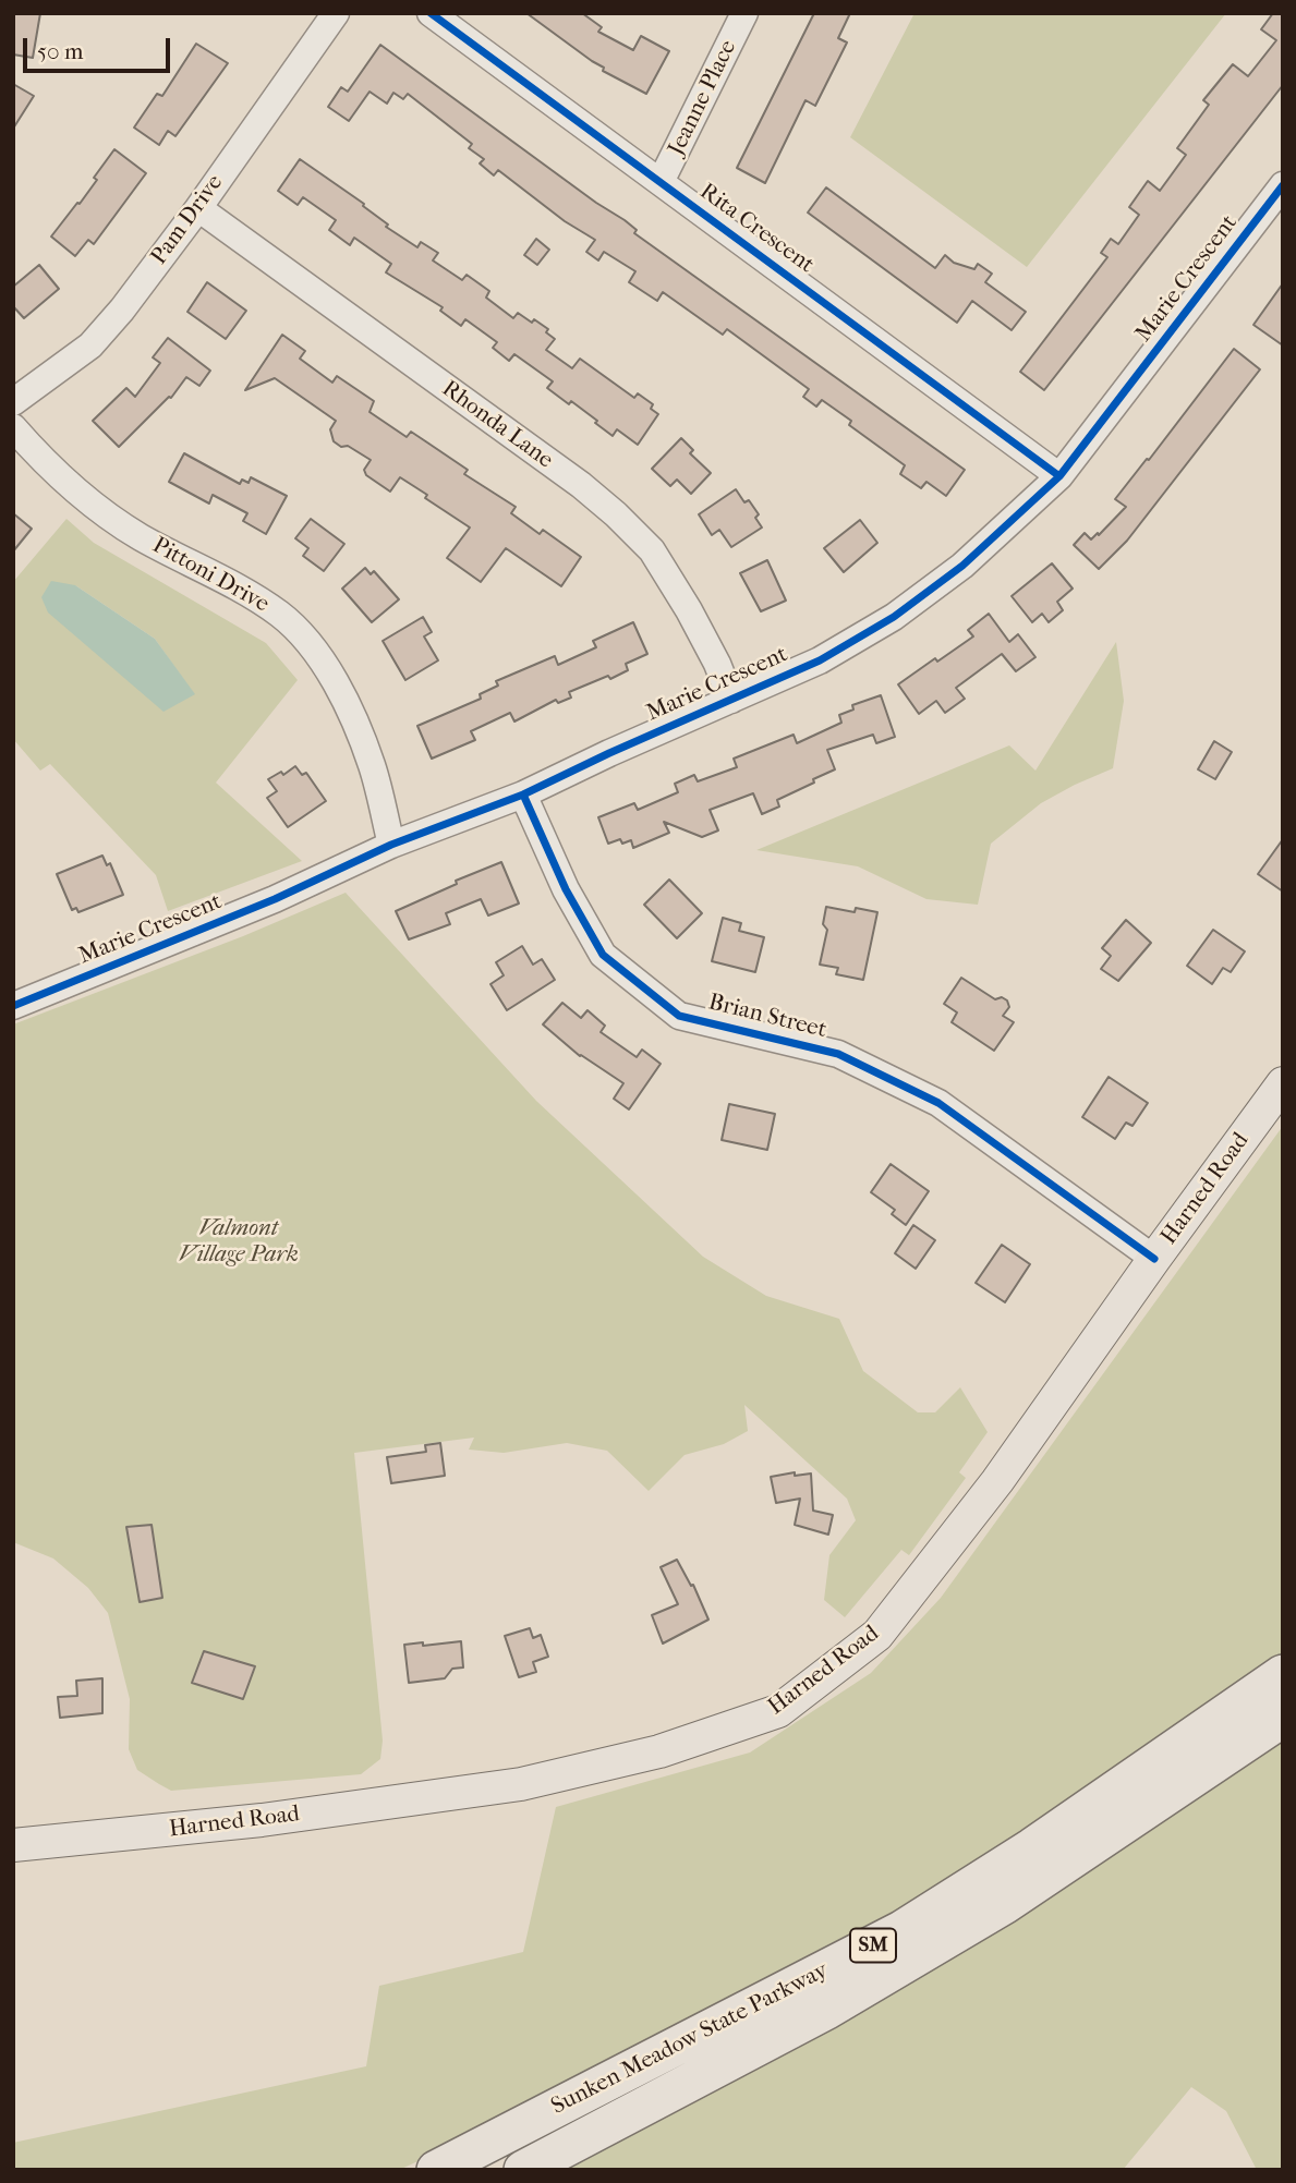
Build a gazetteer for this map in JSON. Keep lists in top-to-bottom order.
{
  "streets": {
    "highway": ["SM", "Sunken Meadow State Parkway"],
    "main road": ["Harned Road"],
    "street": [
      "Jeanne Place",
      "Pam Drive",
      "Rita Crescent",
      "Marie Crescent",
      "Rhonda Lane",
      "Pittoni Drive",
      "Brian Street"
    ]
  },
  "crossings": [
    ["Jeanne Place", "Rita Crescent"],
    ["Pam Drive", "Rhonda Lane"],
    ["Rita Crescent", "Marie Crescent"],
    ["Marie Crescent", "Rhonda Lane"],
    ["Marie Crescent", "Pittoni Drive"],
    ["Marie Crescent", "Brian Street"],
    ["Brian Street", "Harned Road"]
  ],
  "parks": ["Valmont Village Park"],
  "scale_bar": "50 m"
}
